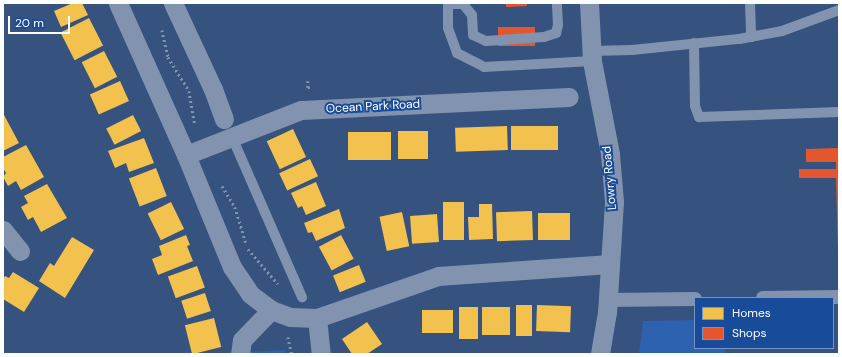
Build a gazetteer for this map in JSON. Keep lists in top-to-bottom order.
{
  "streets": {
    "street": ["Ocean Park Road", "Lowry Road"]
  },
  "legend": ["Homes", "Shops"],
  "scale_bar": "20 m"
}
